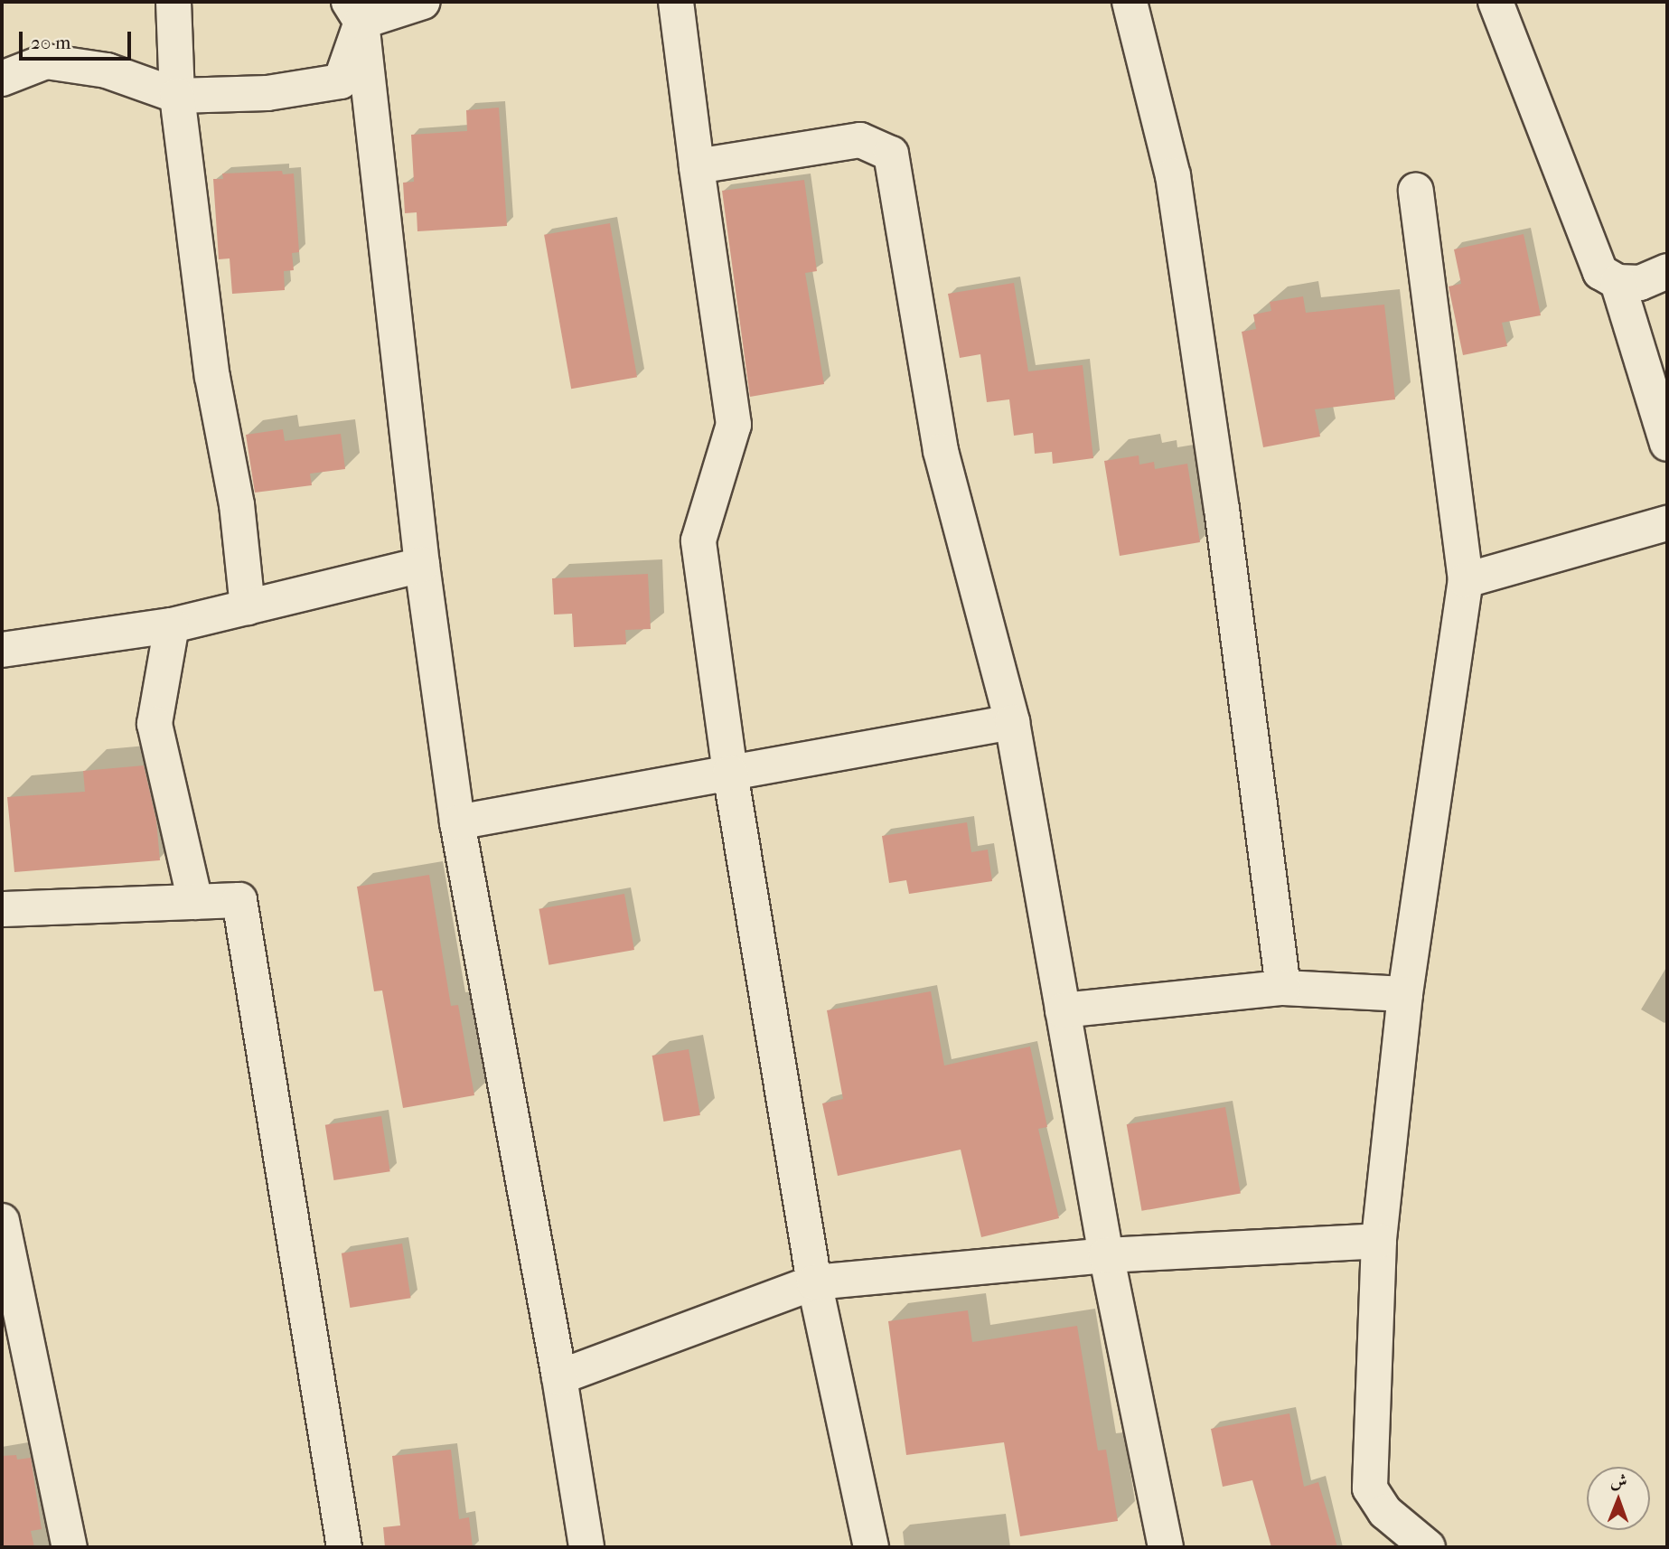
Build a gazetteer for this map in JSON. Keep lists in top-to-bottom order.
{
  "scale_bar": "20 m",
  "north": "top"
}
